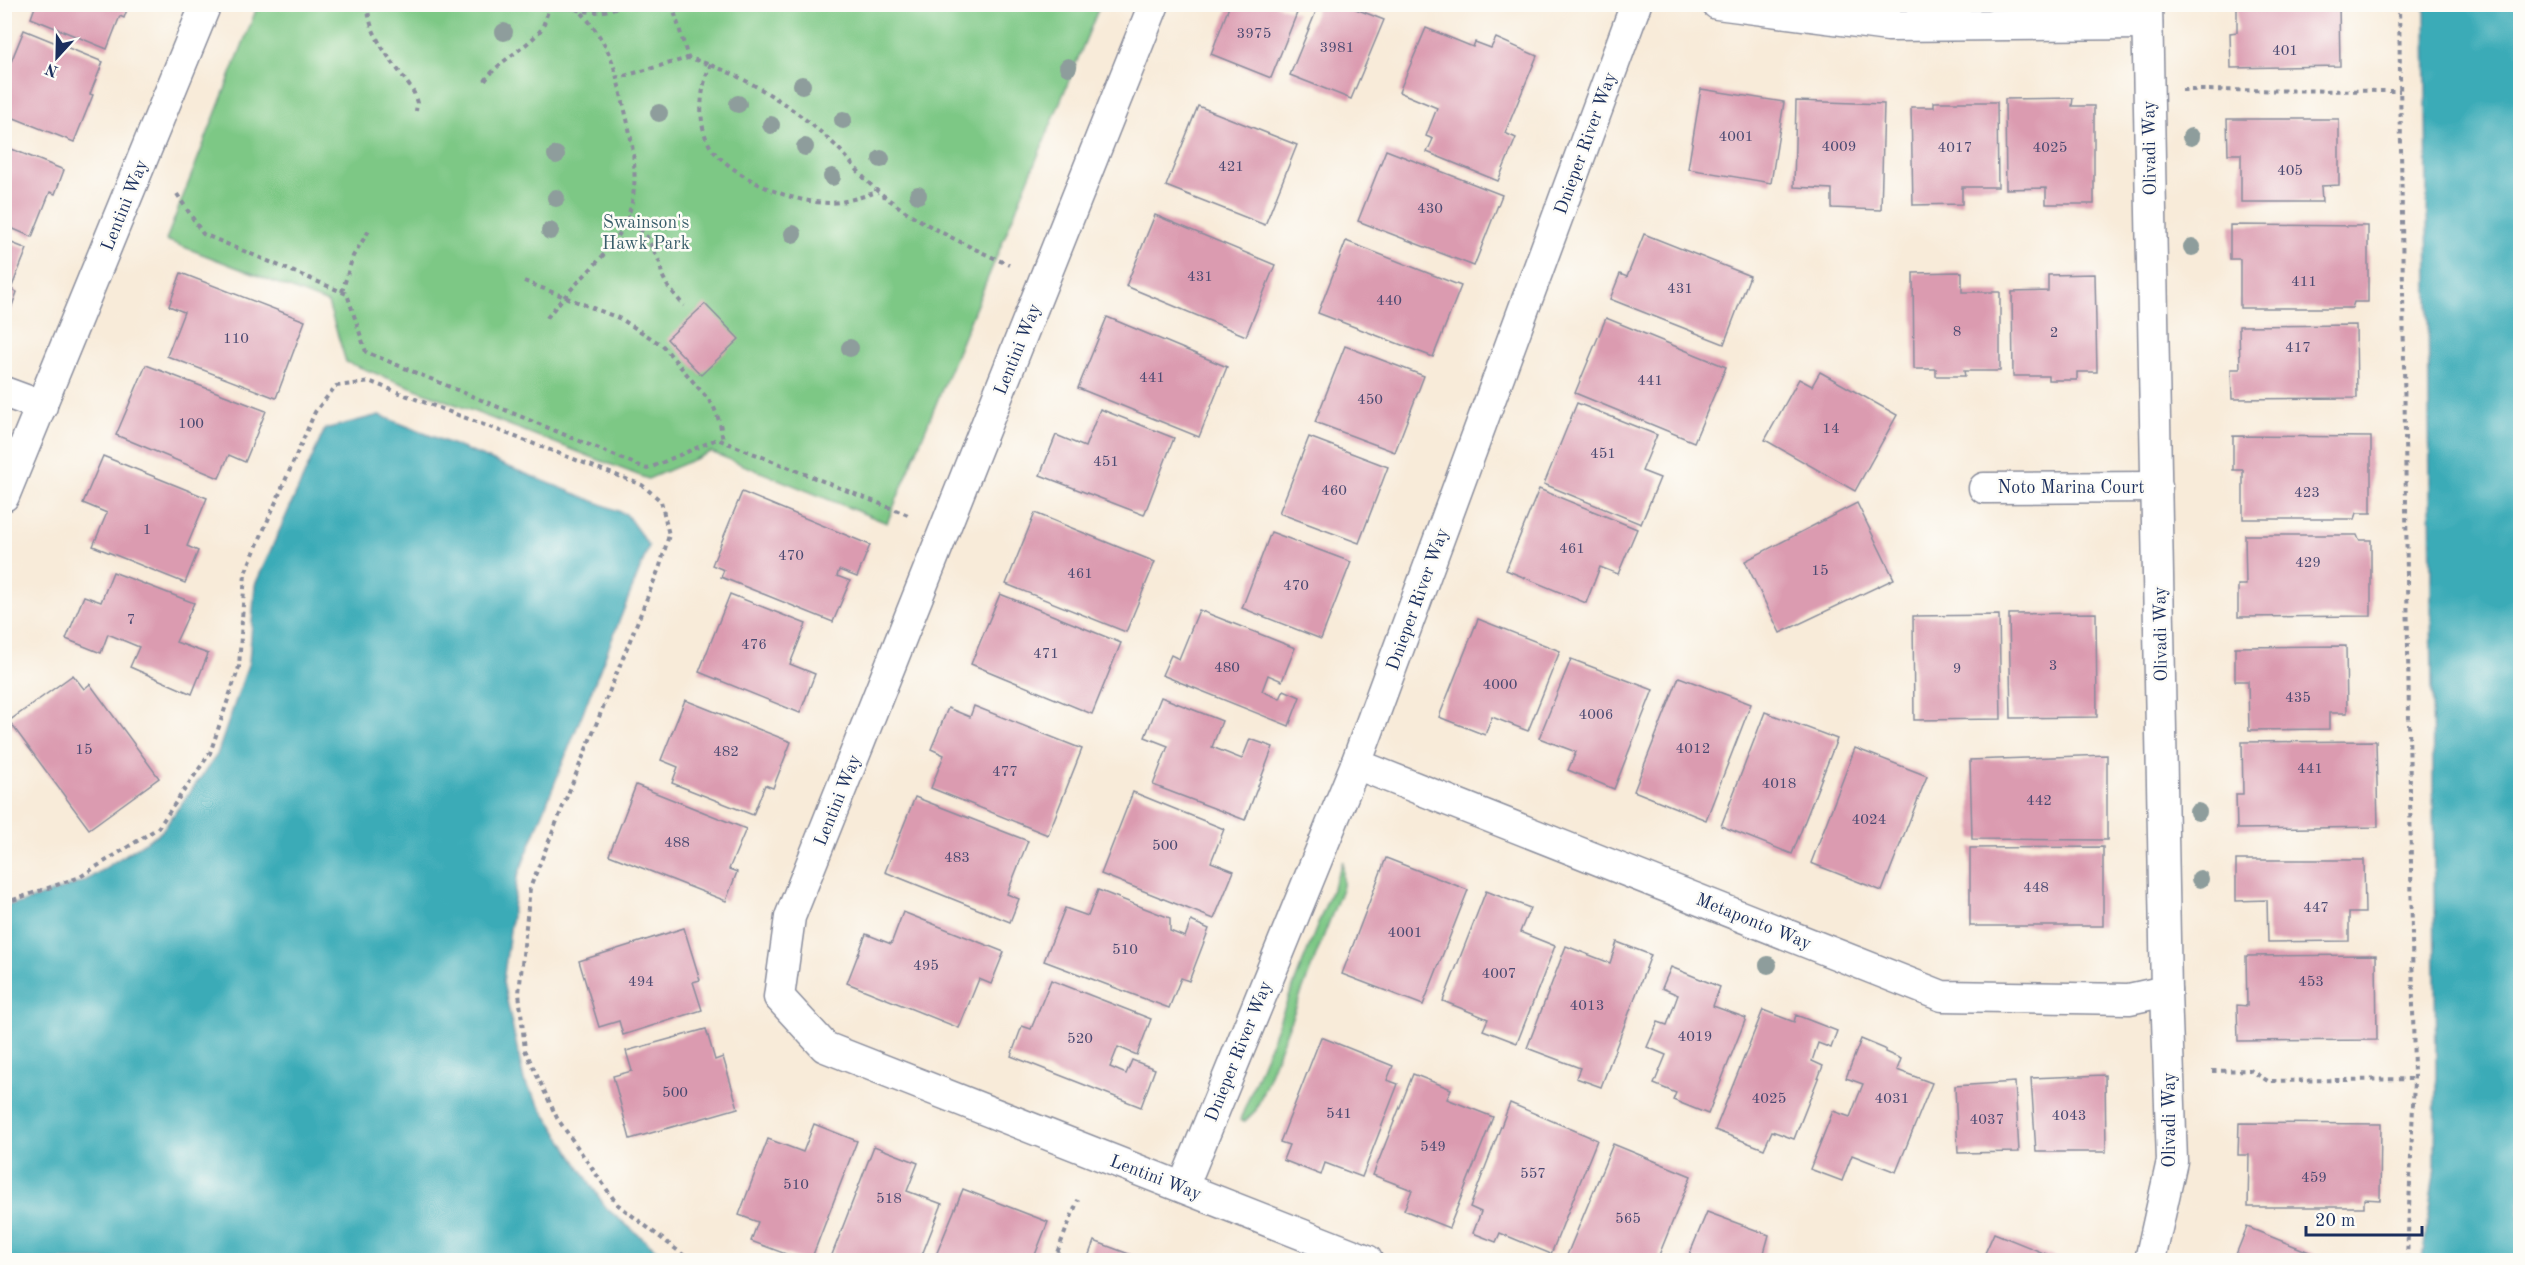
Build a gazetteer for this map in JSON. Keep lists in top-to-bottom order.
{
  "streets": {
    "street": [
      "Dnieper River Way",
      "Olivadi Way",
      "Lentini Way",
      "Noto Marina Court",
      "Metaponto Way"
    ]
  },
  "crossings": [
    ["Dnieper River Way", "Lentini Way"],
    ["Dnieper River Way", "Metaponto Way"],
    ["Olivadi Way", "Noto Marina Court"],
    ["Olivadi Way", "Metaponto Way"]
  ],
  "parks": ["Swainson's Hawk Park"],
  "house_numbers": [
    "3975",
    "3981",
    "401",
    "4001",
    "4009",
    "4017",
    "4025",
    "421",
    "405",
    "430",
    "431",
    "411",
    "431",
    "440",
    "8",
    "2",
    "110",
    "417",
    "441",
    "441",
    "450",
    "100",
    "14",
    "451",
    "451",
    "460",
    "423",
    "1",
    "461",
    "470",
    "429",
    "15",
    "461",
    "470",
    "7",
    "476",
    "471",
    "3",
    "480",
    "9",
    "4000",
    "435",
    "4006",
    "4012",
    "15",
    "482",
    "441",
    "477",
    "4018",
    "442",
    "4024",
    "488",
    "500",
    "483",
    "448",
    "447",
    "4001",
    "510",
    "495",
    "4007",
    "494",
    "453",
    "4013",
    "4019",
    "520",
    "500",
    "4025",
    "4031",
    "541",
    "4043",
    "4037",
    "549",
    "557",
    "459",
    "510",
    "518",
    "565"
  ],
  "scale_bar": "20 m",
  "north": "bottom"
}
